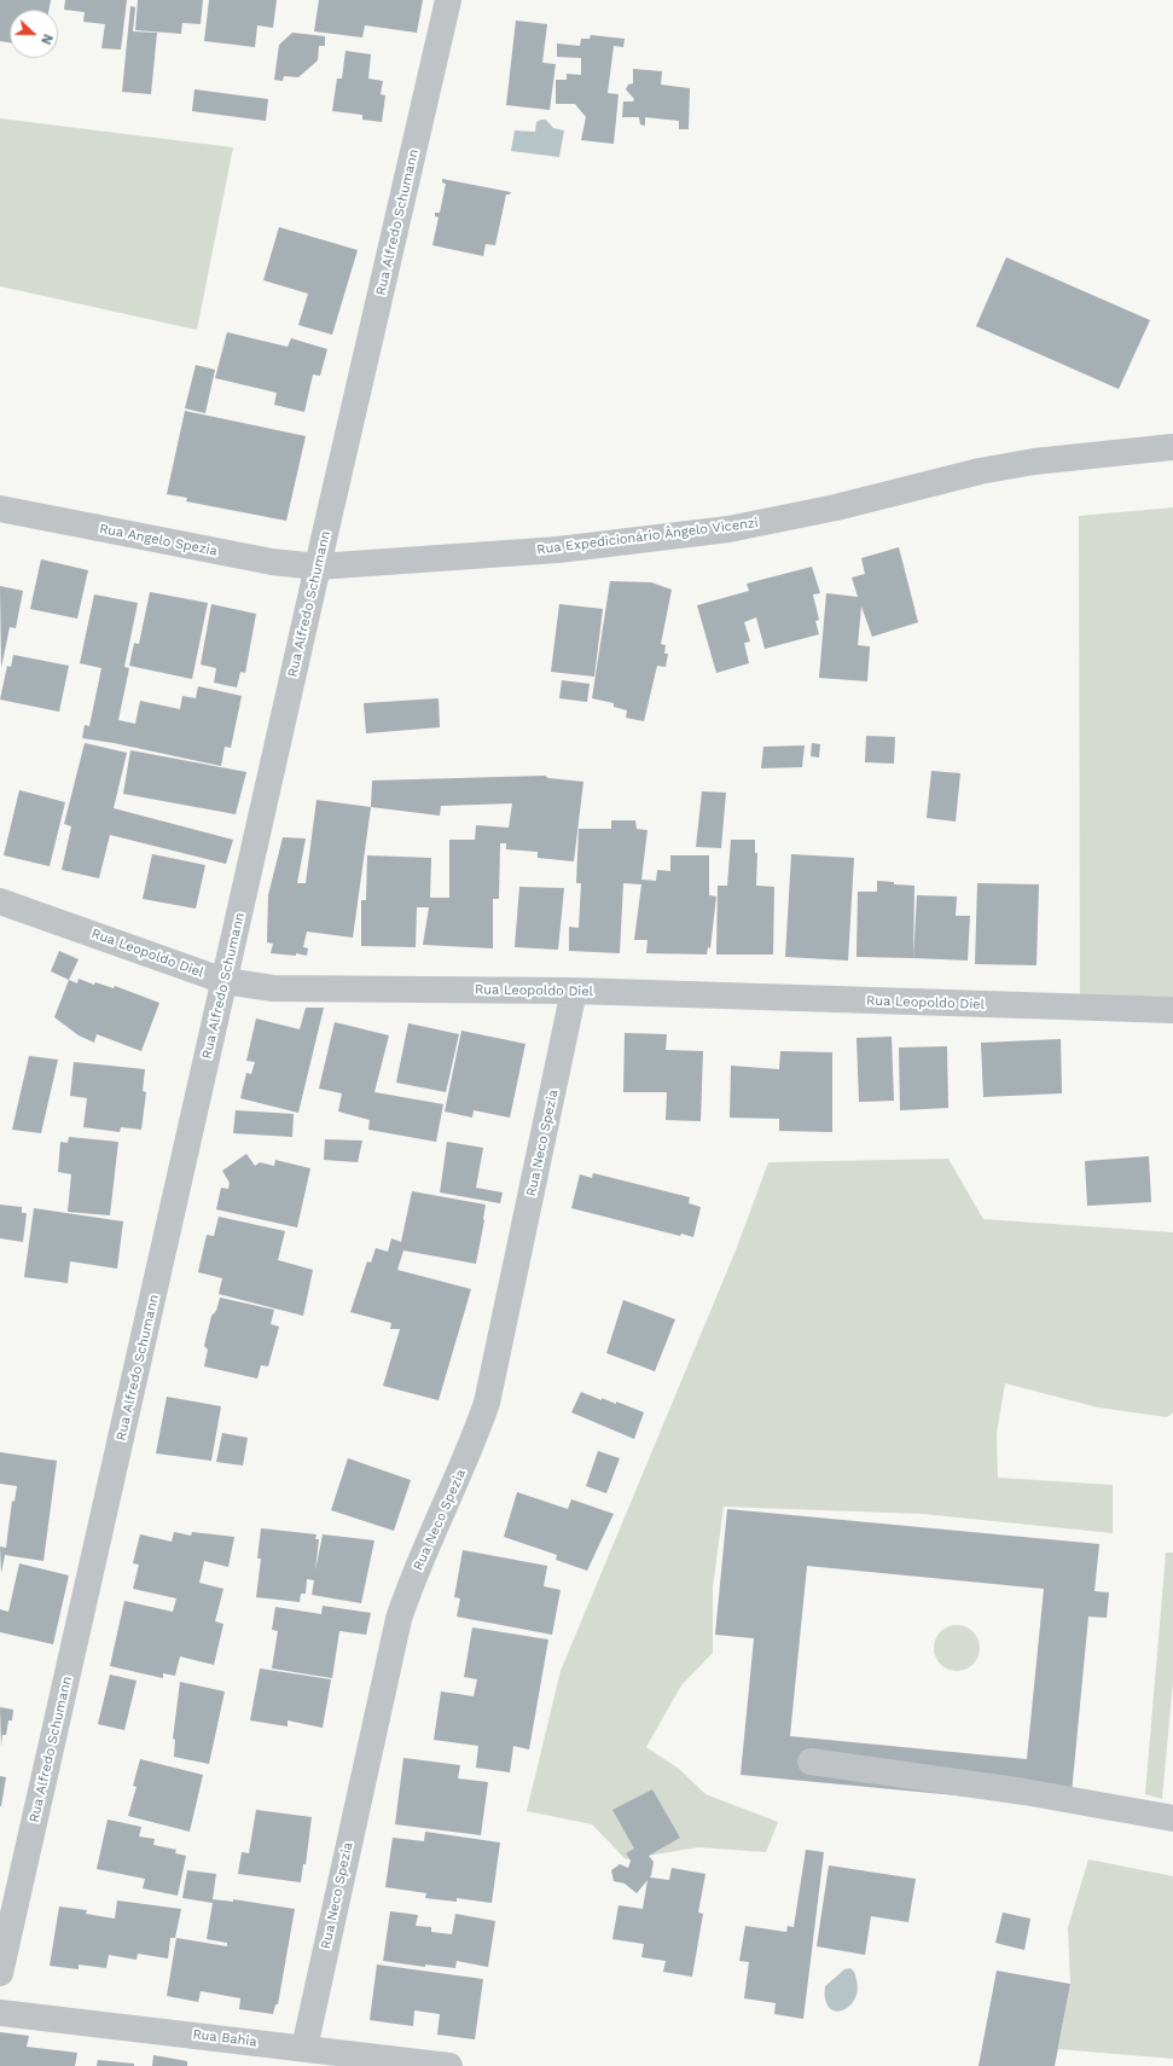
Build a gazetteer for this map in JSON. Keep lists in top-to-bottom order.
{
  "streets": {
    "street": [
      "Rua Alfredo Schumann",
      "Rua Expedicionário Ângelo Vicenzi",
      "Rua Angelo Spezia",
      "Rua Leopoldo Diel",
      "Rua Neco Spezia",
      "Rua Bahia"
    ]
  },
  "crossings": [
    ["Rua Alfredo Schumann", "Rua Expedicionário Ângelo Vicenzi"],
    ["Rua Alfredo Schumann", "Rua Angelo Spezia"],
    ["Rua Alfredo Schumann", "Rua Leopoldo Diel"],
    ["Rua Expedicionário Ângelo Vicenzi", "Rua Angelo Spezia"],
    ["Rua Leopoldo Diel", "Rua Neco Spezia"],
    ["Rua Neco Spezia", "Rua Bahia"]
  ],
  "north": "right"
}
